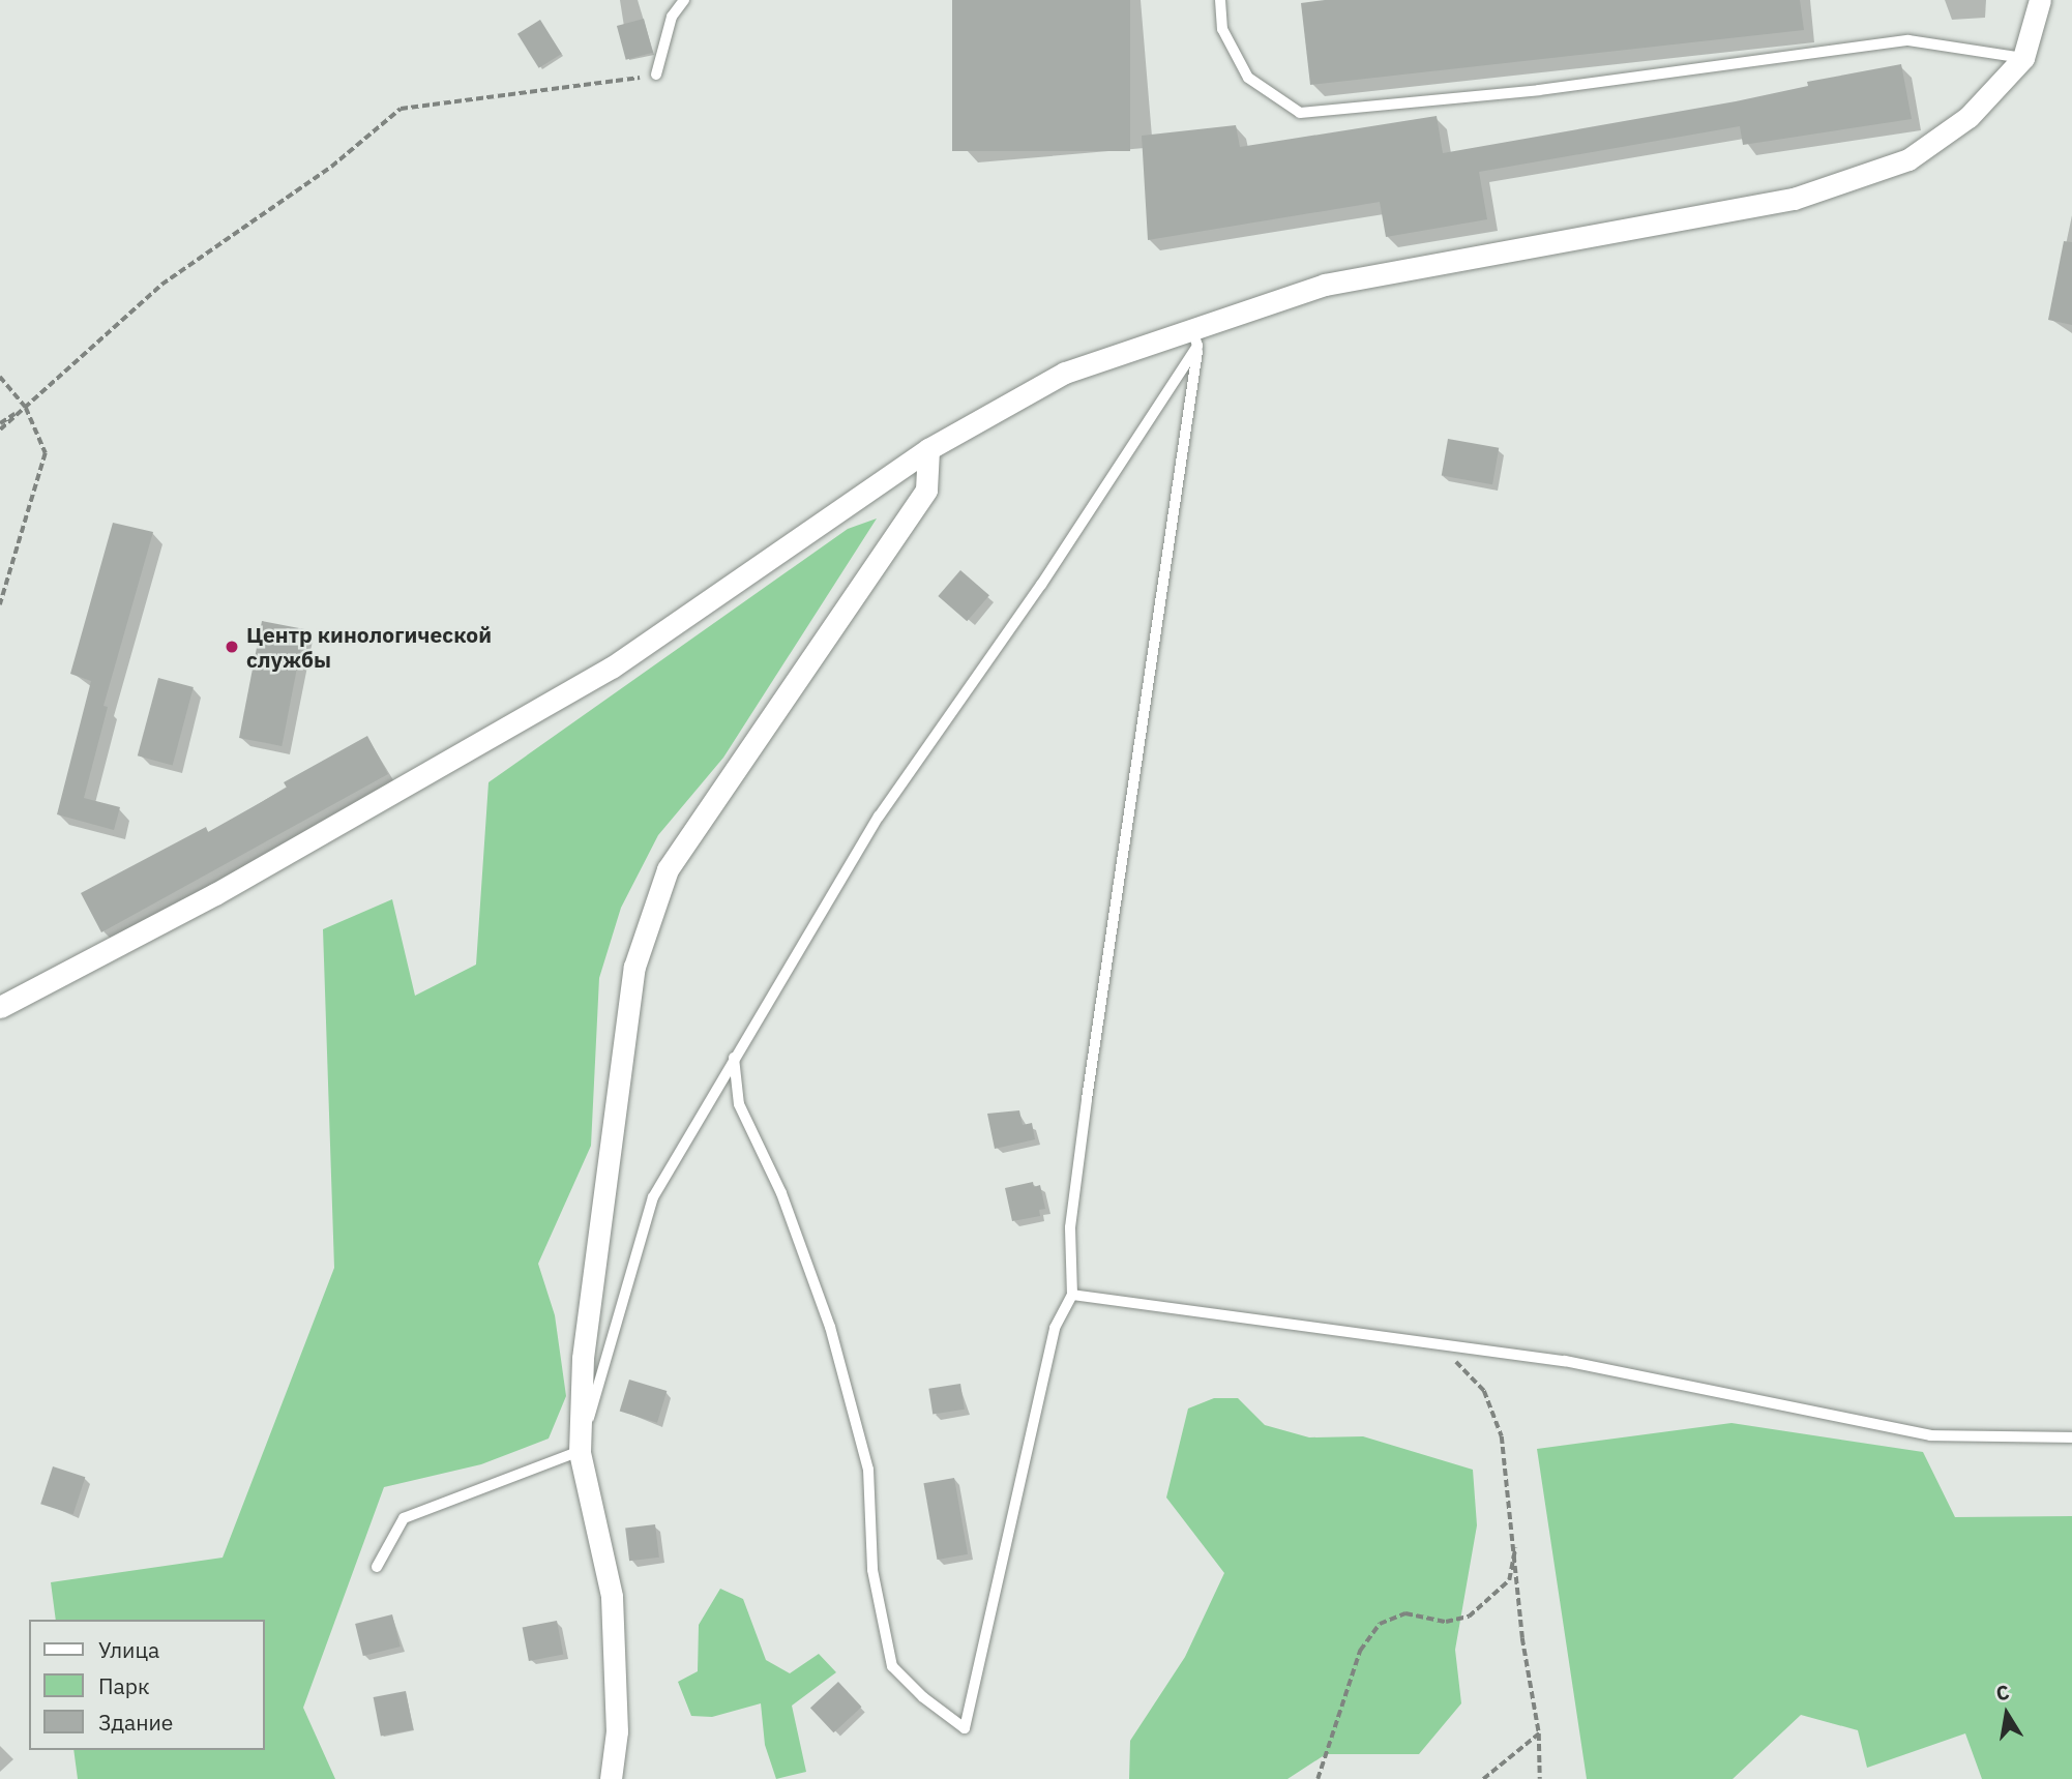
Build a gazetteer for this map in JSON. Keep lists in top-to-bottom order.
{
  "places": ["Центр кинологической службы"],
  "legend": ["Улица", "Парк", "Здание"],
  "north": "top"
}
